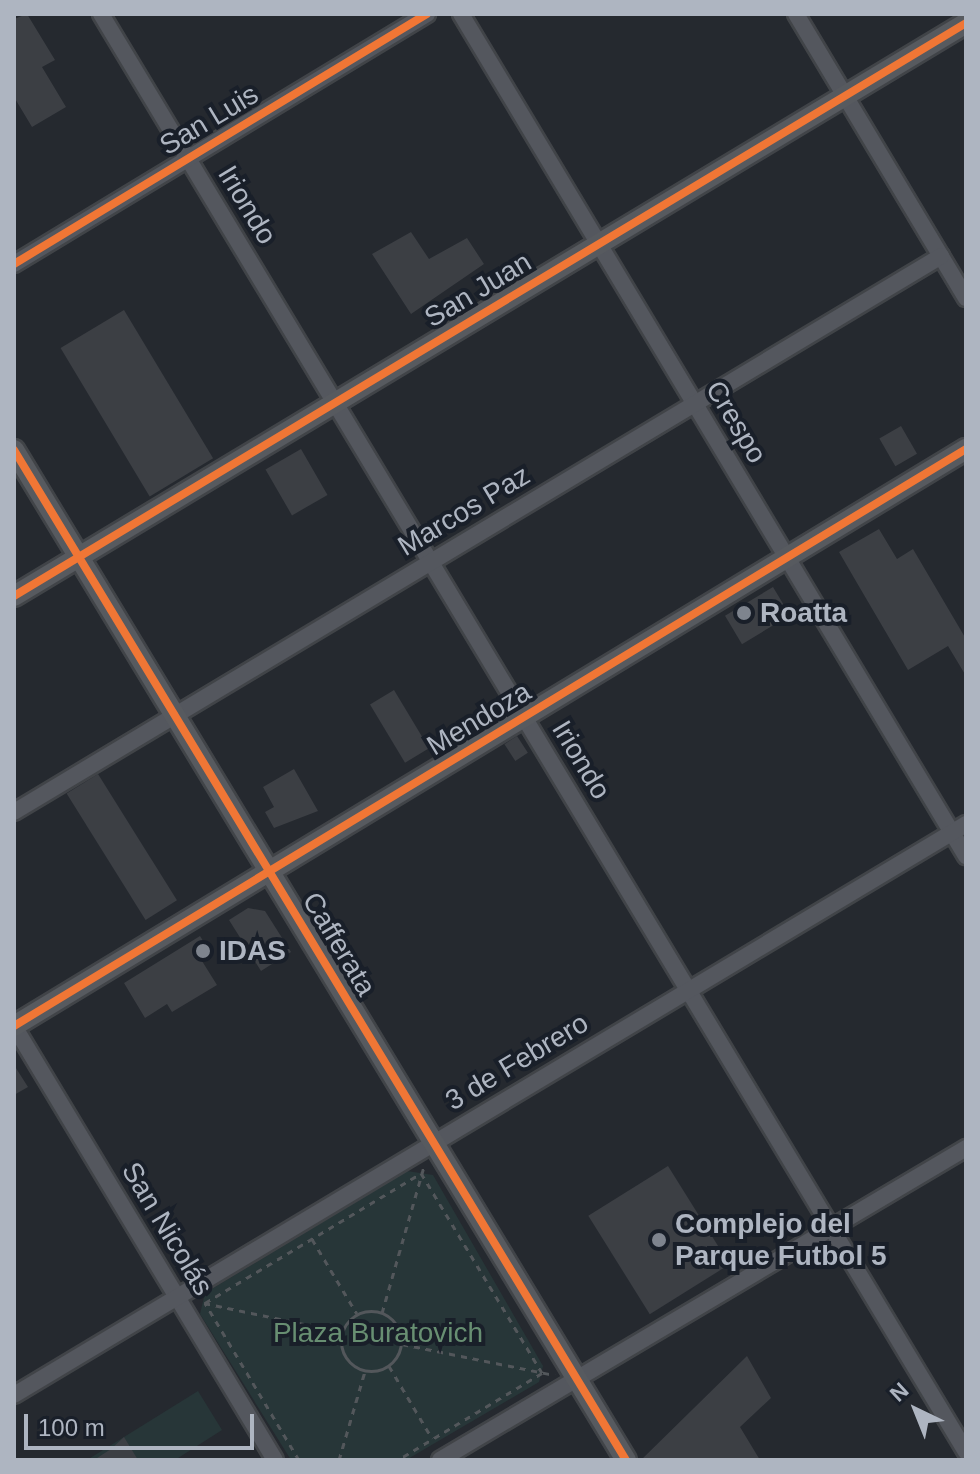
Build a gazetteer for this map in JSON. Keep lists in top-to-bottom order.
{
  "streets": {
    "main road": ["San Juan", "Mendoza", "Cafferata"],
    "street": [
      "San Luis",
      "Iriondo",
      "Crespo",
      "Marcos Paz",
      "3 de Febrero",
      "San Nicolás"
    ]
  },
  "crossings": [
    ["San Luis", "Iriondo"],
    ["Iriondo", "San Juan"],
    ["Iriondo", "Marcos Paz"],
    ["Iriondo", "Mendoza"],
    ["Iriondo", "3 de Febrero"],
    ["San Juan", "Crespo"],
    ["San Juan", "Cafferata"],
    ["Crespo", "Marcos Paz"],
    ["Crespo", "Mendoza"],
    ["Crespo", "3 de Febrero"],
    ["Marcos Paz", "Cafferata"],
    ["Mendoza", "Cafferata"],
    ["Mendoza", "San Nicolás"],
    ["Cafferata", "3 de Febrero"],
    ["3 de Febrero", "San Nicolás"]
  ],
  "parks": ["Plaza Buratovich"],
  "places": ["Roatta", "IDAS", "Complejo del Parque Futbol 5"],
  "scale_bar": "100 m",
  "north": "top left"
}
